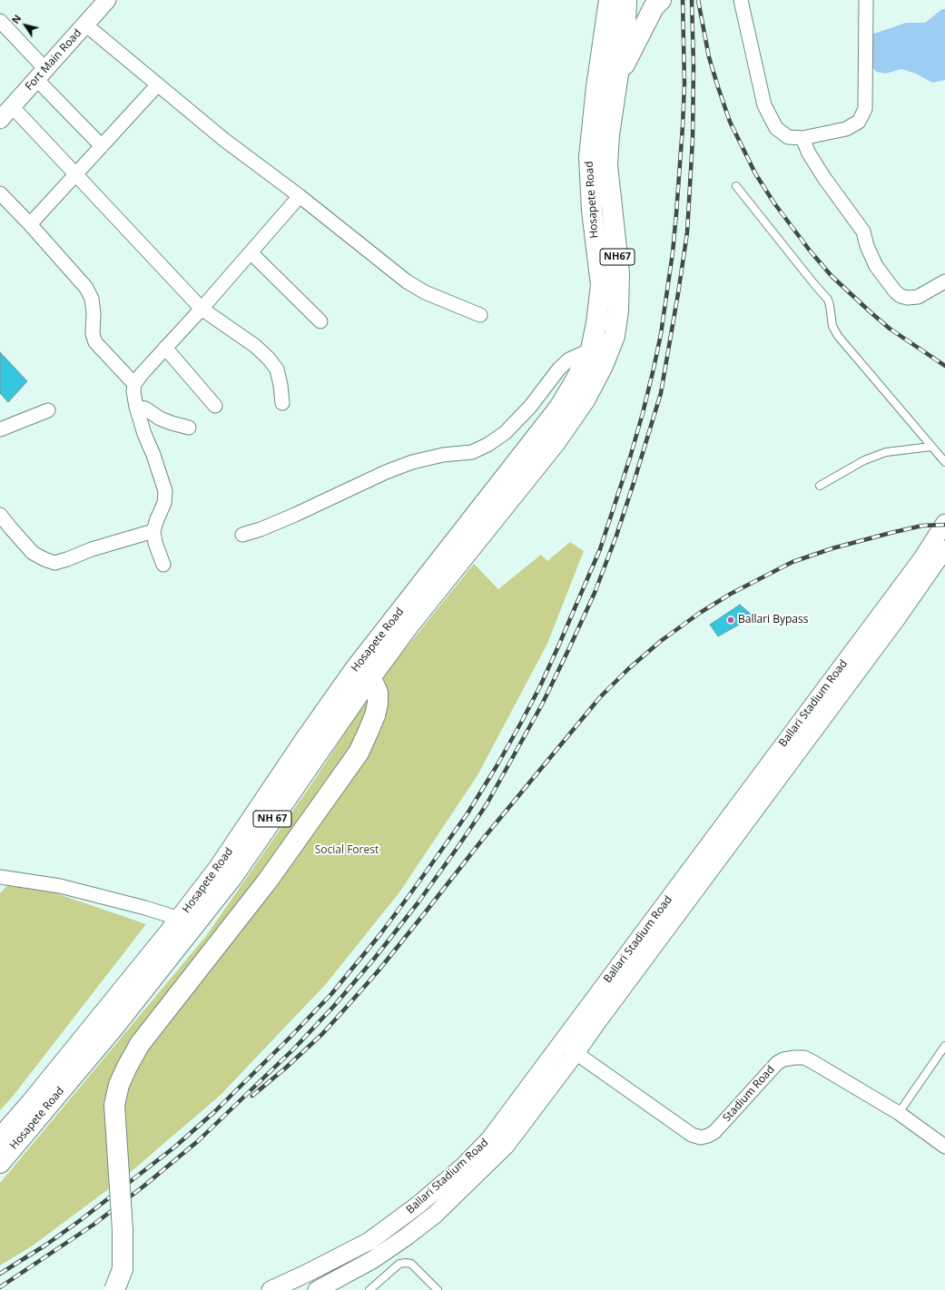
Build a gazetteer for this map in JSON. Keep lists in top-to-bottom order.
{
  "streets": {
    "highway": ["Hosapete Road", "NH67", "NH 67"],
    "street": ["Fort Main Road", "Ballari Stadium Road", "Stadium Road"]
  },
  "crossings": [
    ["Hosapete Road", "NH67"],
    ["Ballari Stadium Road", "Stadium Road"]
  ],
  "parks": ["Social Forest"],
  "places": ["Ballari Bypass"],
  "north": "top left"
}
